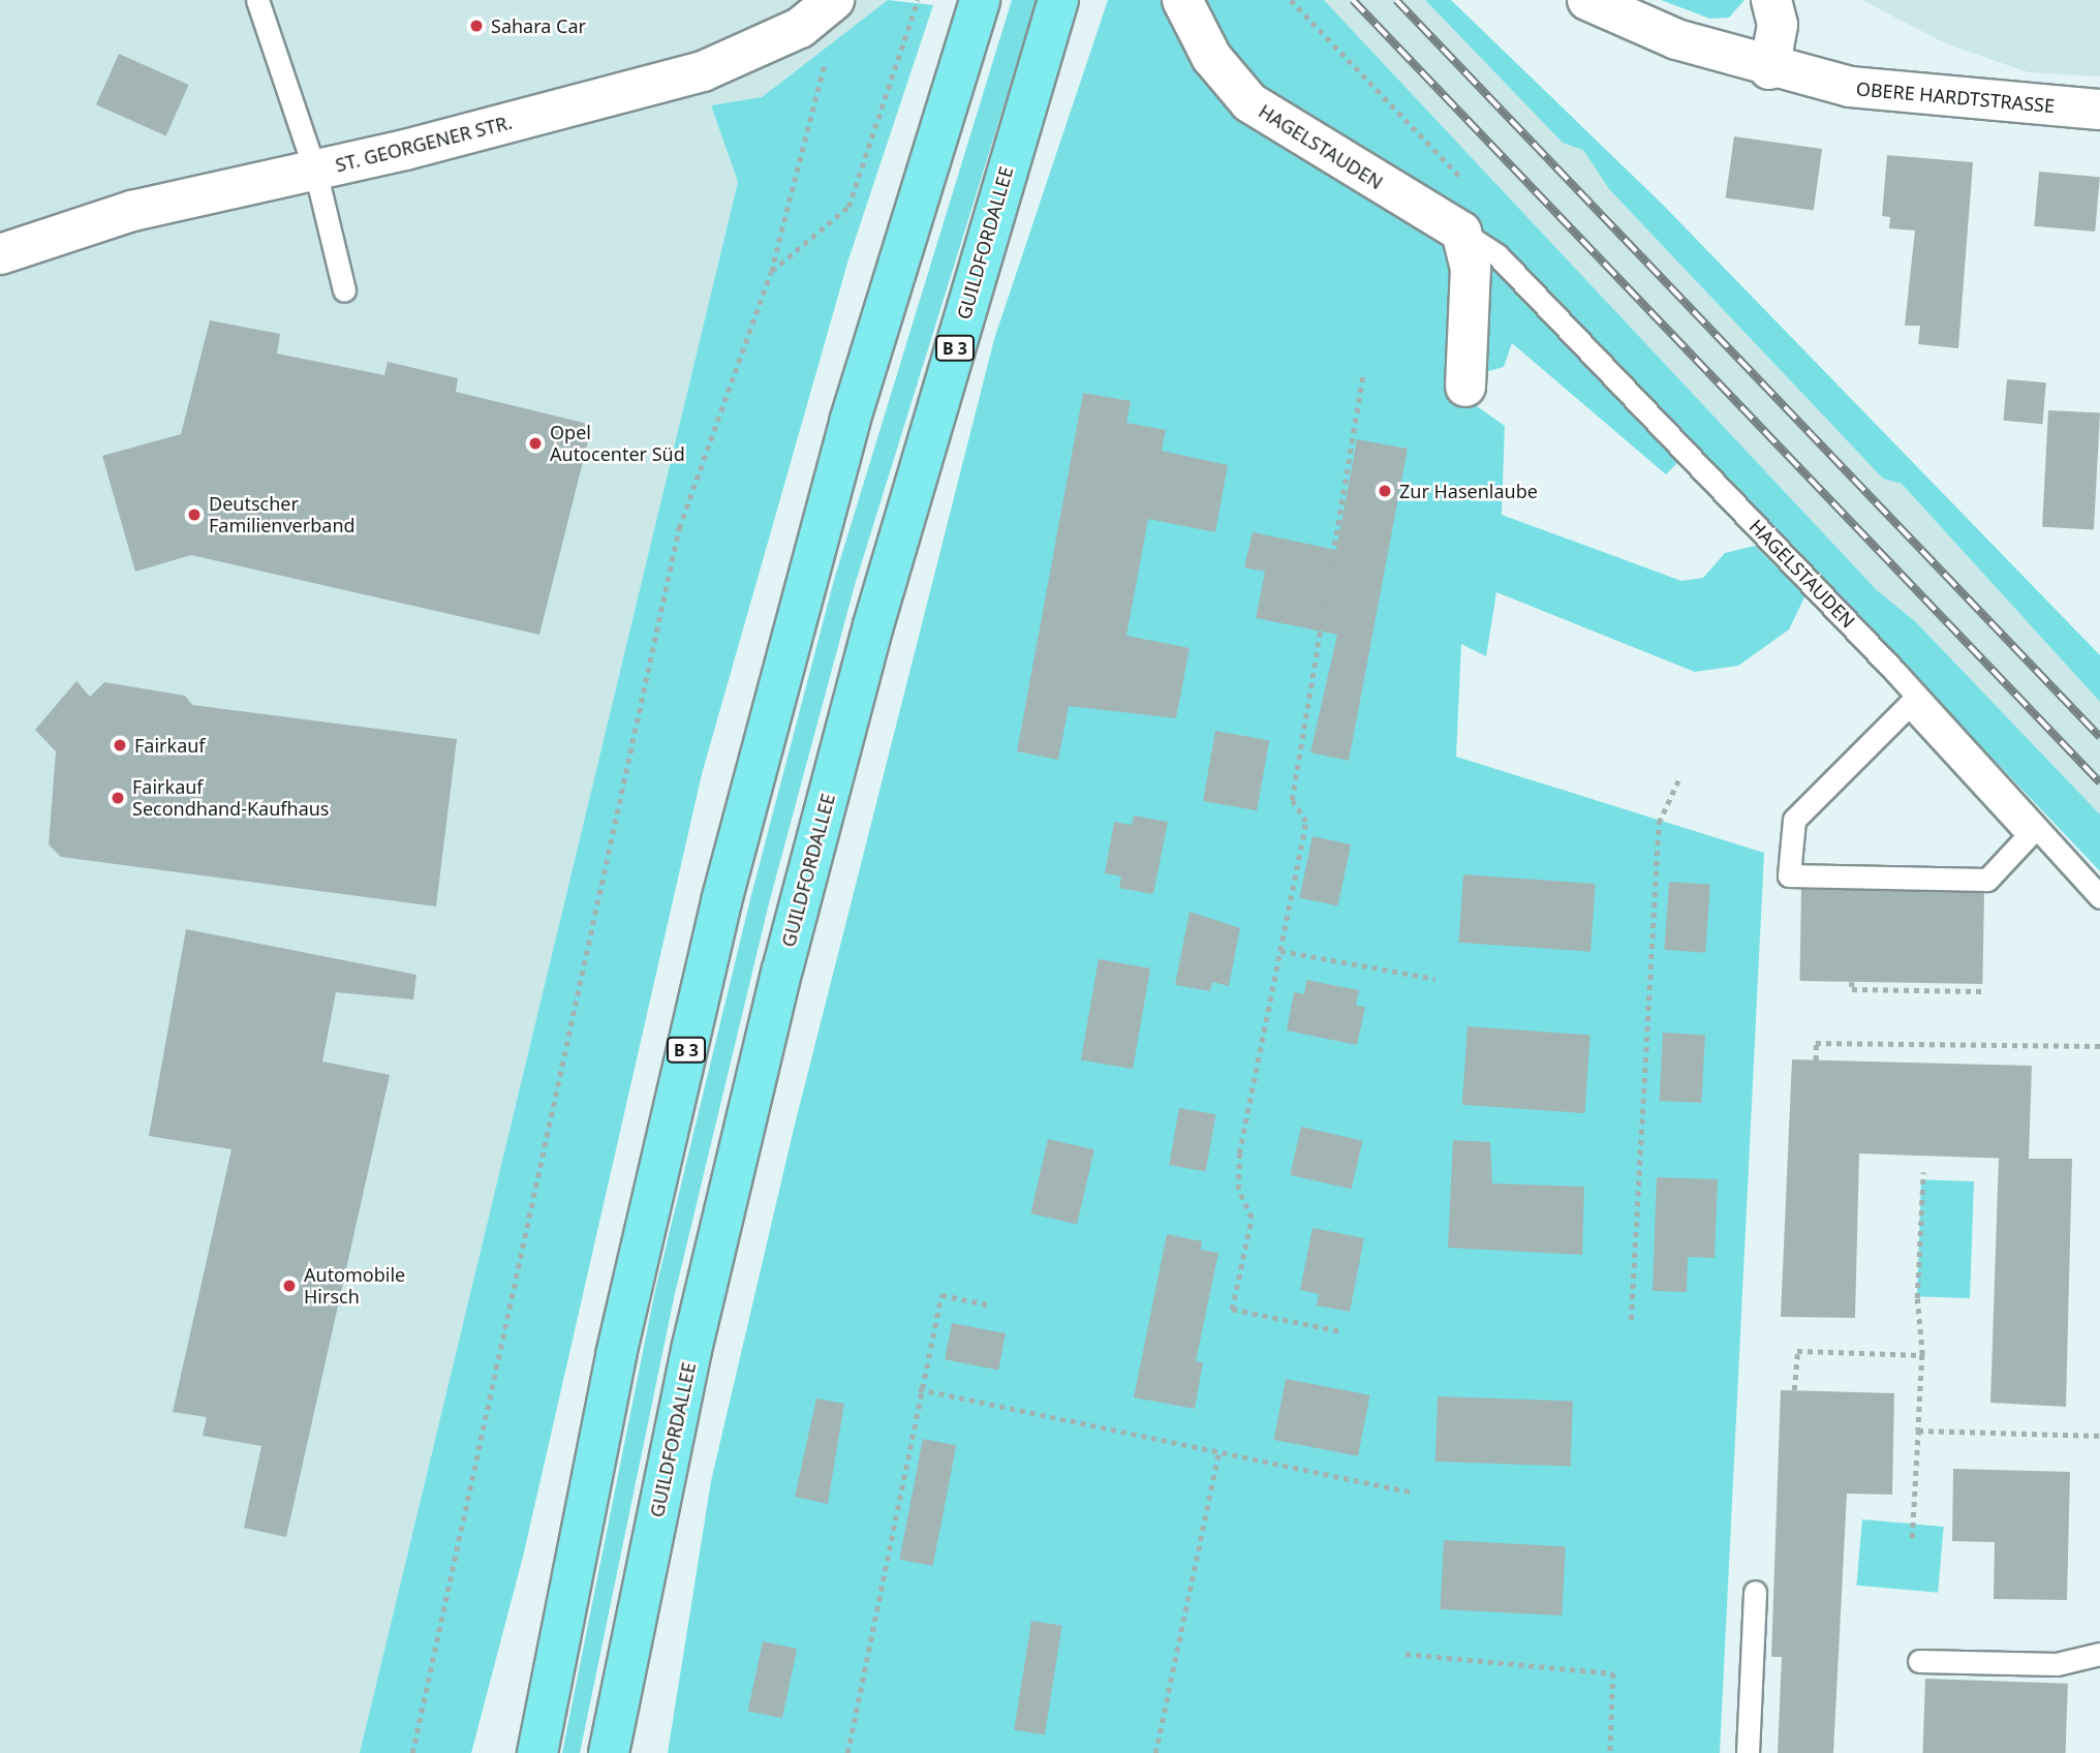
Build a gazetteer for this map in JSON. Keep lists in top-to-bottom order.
{
  "streets": {
    "highway": ["GUILDFORDALLEE", "B 3"],
    "street": ["OBERE HARDTSTRASSE", "ST. GEORGENER STR.", "HAGELSTAUDEN"]
  },
  "places": [
    "Sahara Car",
    "Opel Autocenter Süd",
    "Zur Hasenlaube",
    "Deutscher Familienverband",
    "Fairkauf",
    "Fairkauf Secondhand-Kaufhaus",
    "Automobile Hirsch"
  ]
}
